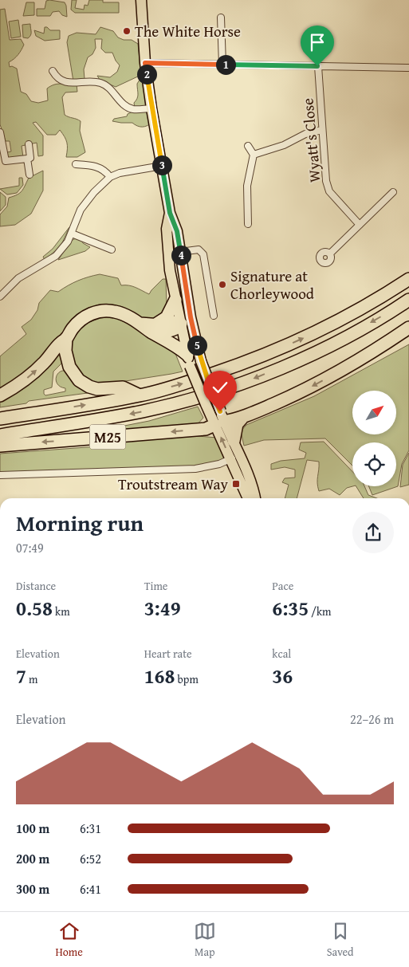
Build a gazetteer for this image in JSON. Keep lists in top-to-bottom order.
{
  "streets": {
    "highway": ["M25"],
    "street": ["Wyatt's Close"]
  },
  "places": {
    "other": ["The White Horse", "Signature at Chorleywood"],
    "transit": ["Troutstream Way"]
  },
  "north": "top right",
  "page": {
    "pins": [
      "1",
      "2",
      "3",
      "4",
      "5"
    ],
    "heading": ["Morning run", "07:49"],
    "stats": [
      ["Distance", "0.58 km"],
      ["Time", "3:49"],
      ["Pace", "6:35 /km"],
      ["Elevation", "7 m"],
      ["Heart rate", "168 bpm"],
      ["kcal", "36"]
    ],
    "chart": ["Elevation", "22–26 m"],
    "list": [
      {
        "name": "100 m",
        "note": "6:31"
      },
      {
        "name": "200 m",
        "note": "6:52"
      },
      {
        "name": "300 m",
        "note": "6:41"
      }
    ],
    "tabs": ["Home", "Map", "Saved"]
  }
}
